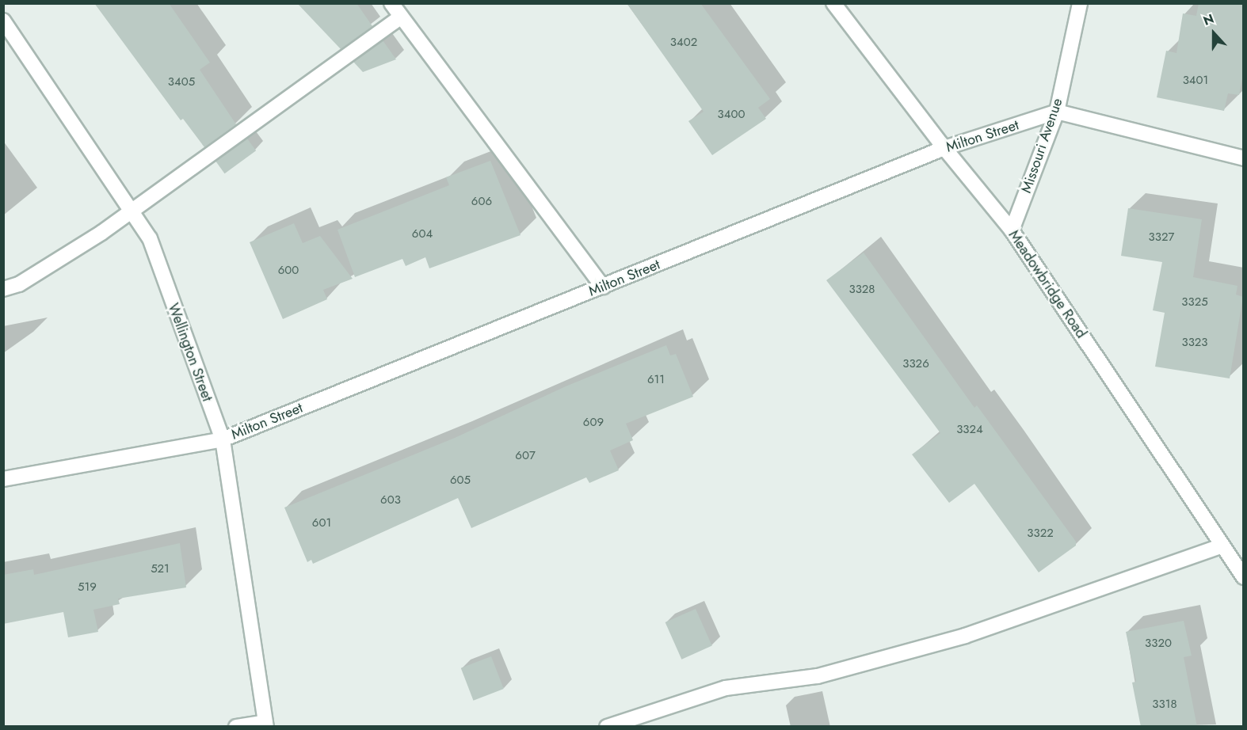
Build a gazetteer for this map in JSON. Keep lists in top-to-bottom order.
{
  "streets": {
    "street": [
      "Milton Street",
      "Missouri Avenue",
      "Meadowbridge Road",
      "Wellington Street"
    ]
  },
  "crossings": [
    ["Milton Street", "Missouri Avenue"],
    ["Milton Street", "Meadowbridge Road"],
    ["Milton Street", "Wellington Street"],
    ["Missouri Avenue", "Meadowbridge Road"]
  ],
  "house_numbers": [
    "3402",
    "3401",
    "3405",
    "3400",
    "606",
    "604",
    "3327",
    "600",
    "3328",
    "3325",
    "3323",
    "3326",
    "611",
    "609",
    "3324",
    "607",
    "605",
    "603",
    "601",
    "3322",
    "521",
    "519",
    "3320",
    "3318"
  ],
  "north": "top"
}
